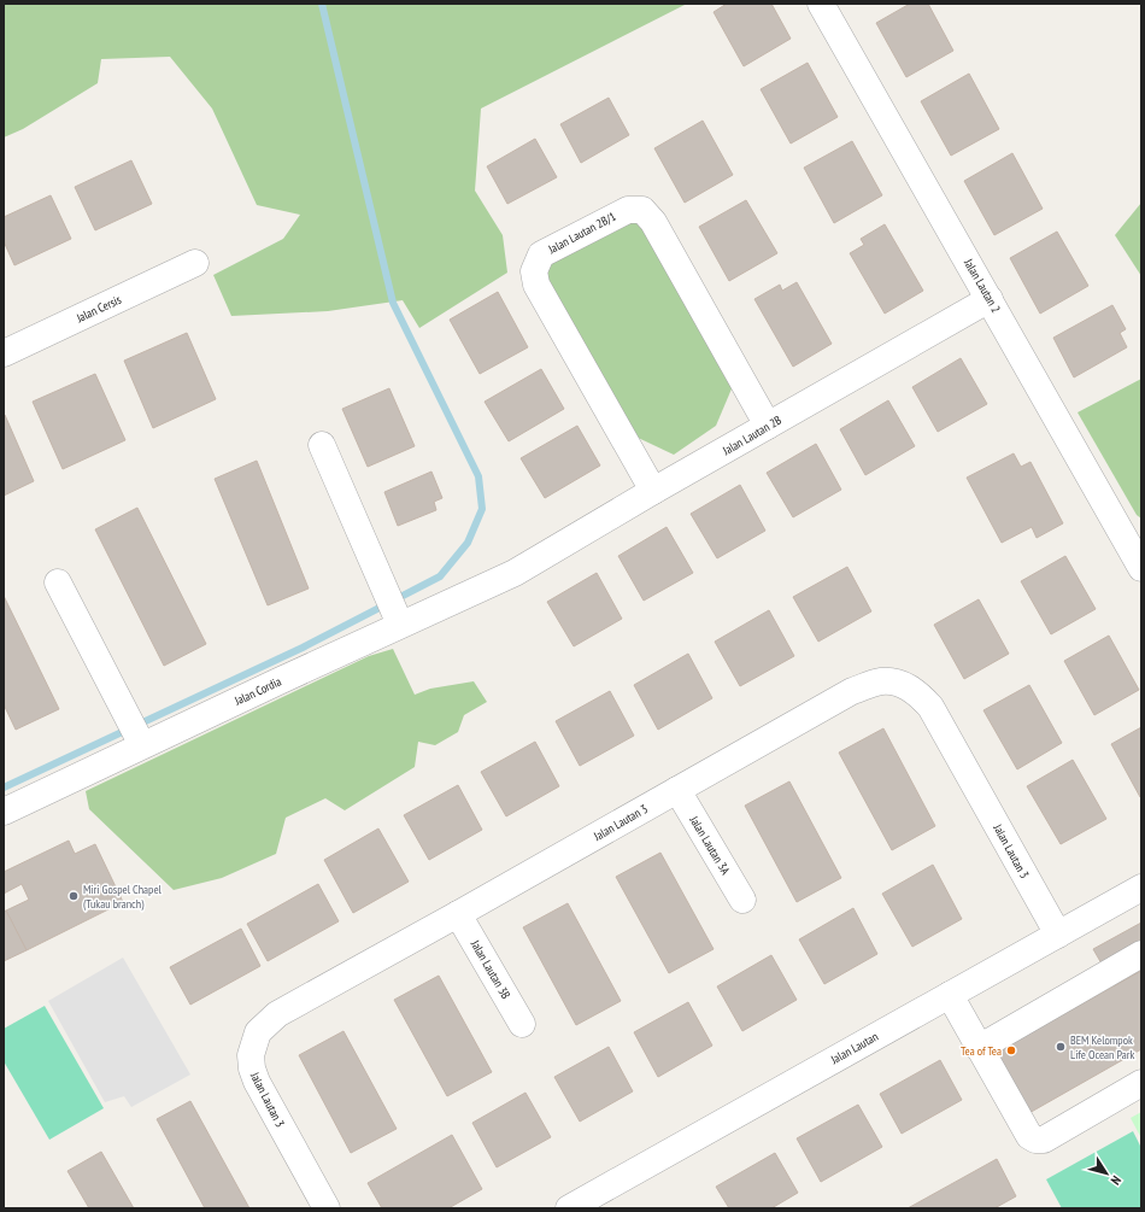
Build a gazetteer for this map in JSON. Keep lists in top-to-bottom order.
{
  "streets": {
    "street": [
      "Jalan Lautan 2B/1",
      "Jalan Lautan 2",
      "Jalan Cersis",
      "Jalan Lautan 2B",
      "Jalan Cordia",
      "Jalan Lautan 3",
      "Jalan Lautan 3A",
      "Jalan Lautan 3B",
      "Jalan Lautan"
    ]
  },
  "crossings": [
    ["Jalan Lautan 2B/1", "Jalan Lautan 2B"],
    ["Jalan Lautan 2", "Jalan Lautan 2B"],
    ["Jalan Lautan 2B", "Jalan Cordia"],
    ["Jalan Lautan 3", "Jalan Lautan 3A"],
    ["Jalan Lautan 3", "Jalan Lautan 3B"],
    ["Jalan Lautan 3", "Jalan Lautan"]
  ],
  "places": ["Miri Gospel Chapel (Tukau branch)", "BEM Kelompok Life Ocean Park", "Tea of Tea"],
  "north": "bottom right"
}
